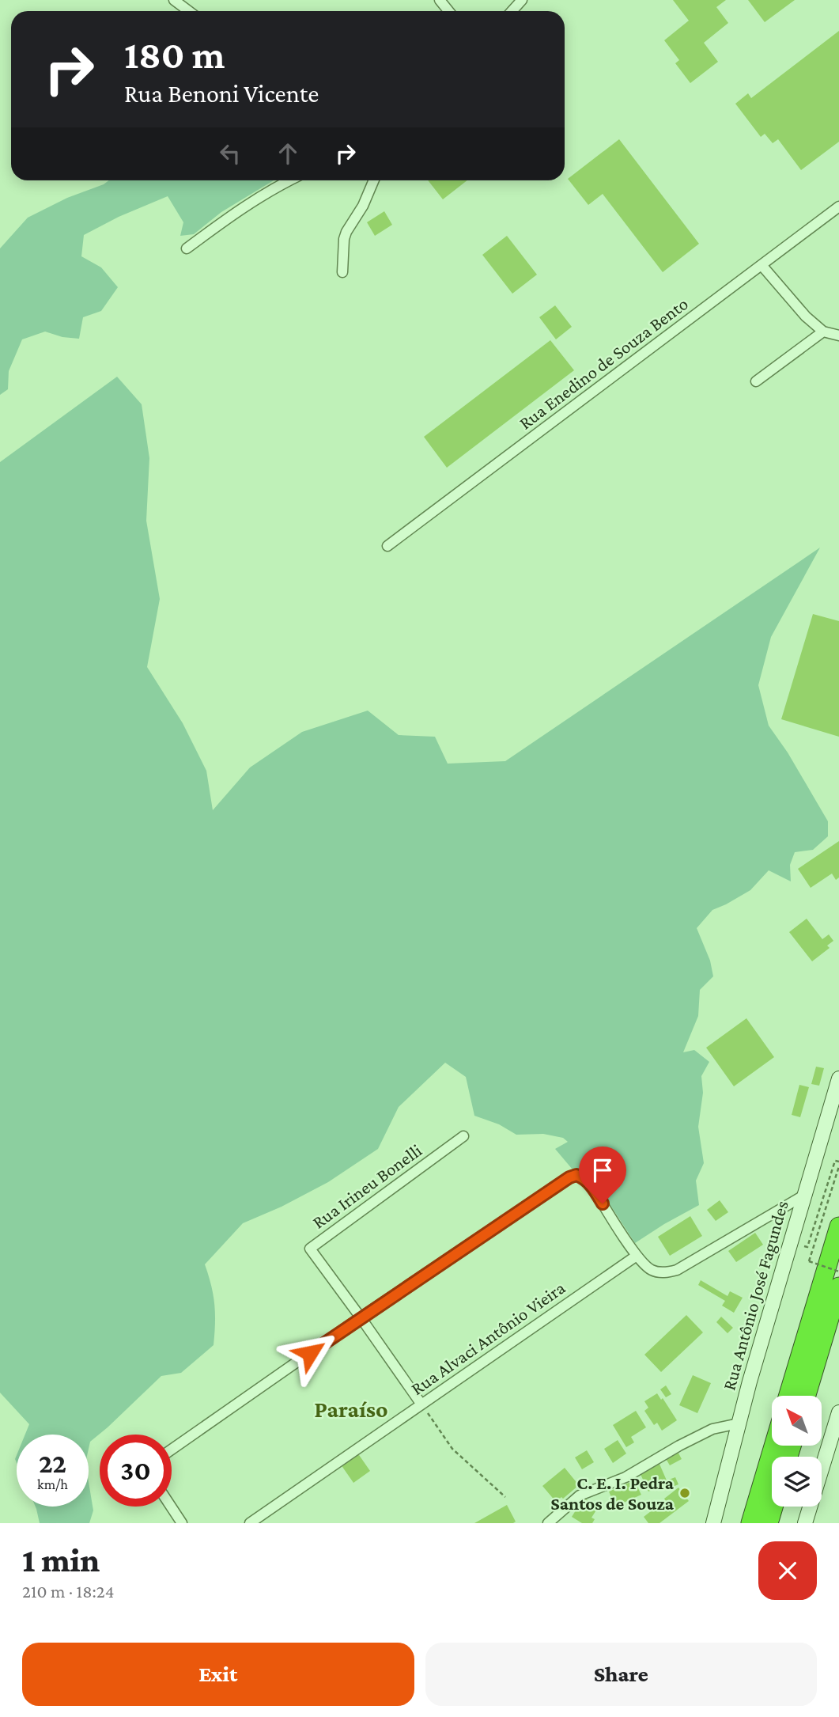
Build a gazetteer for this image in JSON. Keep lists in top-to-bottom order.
{
  "streets": {
    "main road": ["Rua Antônio José Fagundes"],
    "street": ["Rua Enedino de Souza Bento", "Rua Irineu Bonelli", "Rua Alvaci Antônio Vieira"]
  },
  "crossings": [
    ["Rua Irineu Bonelli", "Rua Alvaci Antônio Vieira"]
  ],
  "districts": ["Paraíso"],
  "places": ["C. E. I. Pedra Santos de Souza"],
  "north": "top left",
  "page": {
    "turn": ["180 m", "Rua Benoni Vicente"],
    "speed": "22 km/h",
    "limit": "30",
    "heading": ["1 min", "210 m · 18:24"],
    "buttons": ["Exit", "Share"]
  }
}
